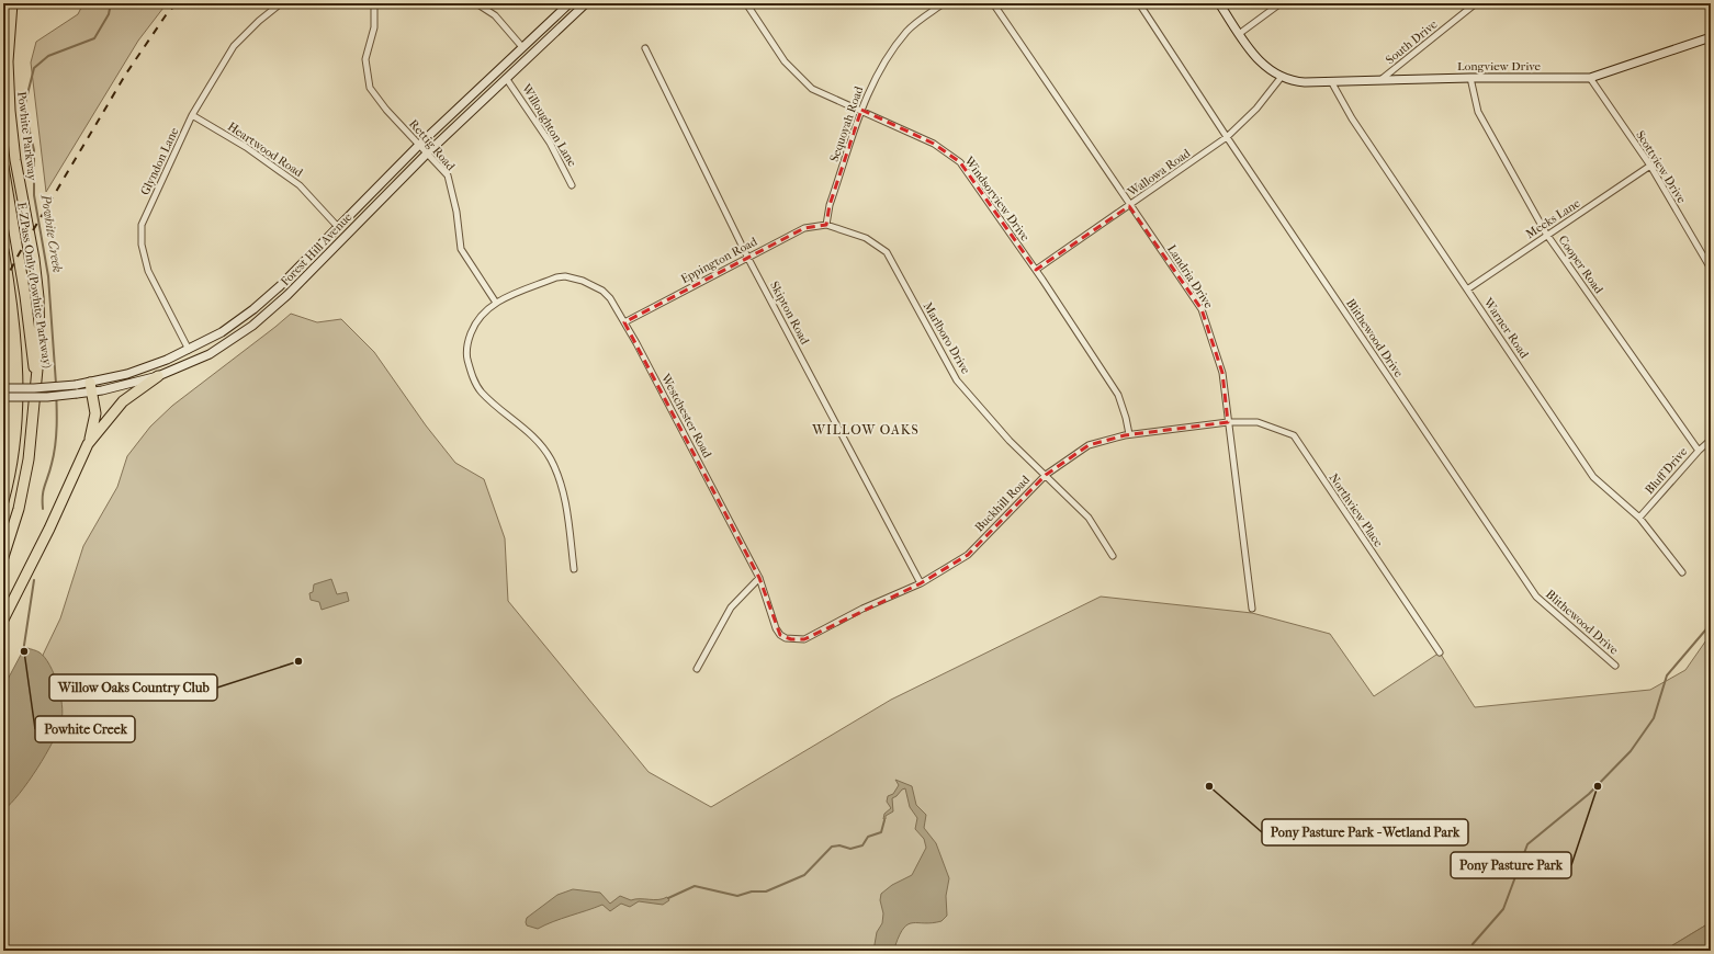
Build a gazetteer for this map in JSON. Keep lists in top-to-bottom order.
{
  "streets": {
    "highway": ["Powhite Parkway", "E-ZPass Only (Powhite Parkway)"],
    "main road": ["Longview Drive", "Forest Hill Avenue"],
    "street": [
      "South Drive",
      "Sequoyah Road",
      "Willoughton Lane",
      "Rettig Road",
      "Heartwood Road",
      "Glyndon Lane",
      "Scottview Drive",
      "Wallowa Road",
      "Windsorview Drive",
      "Meeks Lane",
      "Eppington Road",
      "Cooper Road",
      "Landria Drive",
      "Skipton Road",
      "Warner Road",
      "Marlboro Drive",
      "Blithewood Drive",
      "Westchester Road",
      "Bluff Drive",
      "Buckhill Road",
      "Northview Place"
    ]
  },
  "crossings": [
    ["South Drive", "Longview Drive"],
    ["Longview Drive", "Scottview Drive"],
    ["Longview Drive", "Wallowa Road"],
    ["Longview Drive", "Cooper Road"],
    ["Longview Drive", "Warner Road"],
    ["Sequoyah Road", "Windsorview Drive"],
    ["Sequoyah Road", "Eppington Road"],
    ["Sequoyah Road", "Marlboro Drive"],
    ["Willoughton Lane", "Forest Hill Avenue"],
    ["Powhite Parkway", "E-ZPass Only (Powhite Parkway)"],
    ["Rettig Road", "Forest Hill Avenue"],
    ["Rettig Road", "Westchester Road"],
    ["Heartwood Road", "Glyndon Lane"],
    ["Heartwood Road", "Forest Hill Avenue"],
    ["Glyndon Lane", "Forest Hill Avenue"],
    ["Scottview Drive", "Meeks Lane"],
    ["Wallowa Road", "Windsorview Drive"],
    ["Wallowa Road", "Landria Drive"],
    ["Wallowa Road", "Blithewood Drive"],
    ["Windsorview Drive", "Buckhill Road"],
    ["Meeks Lane", "Cooper Road"],
    ["Meeks Lane", "Warner Road"],
    ["Eppington Road", "Skipton Road"],
    ["Eppington Road", "Marlboro Drive"],
    ["Eppington Road", "Westchester Road"],
    ["Cooper Road", "Bluff Drive"],
    ["Landria Drive", "Buckhill Road"],
    ["Landria Drive", "Northview Place"],
    ["Skipton Road", "Buckhill Road"],
    ["Warner Road", "Bluff Drive"],
    ["Marlboro Drive", "Buckhill Road"],
    ["Westchester Road", "Buckhill Road"],
    ["Buckhill Road", "Northview Place"]
  ],
  "districts": ["WILLOW OAKS"],
  "water": ["Powhite Creek"],
  "places": [
    "Powhite Creek",
    "Willow Oaks Country Club",
    "Pony Pasture Park - Wetland Park",
    "Pony Pasture Park"
  ]
}
